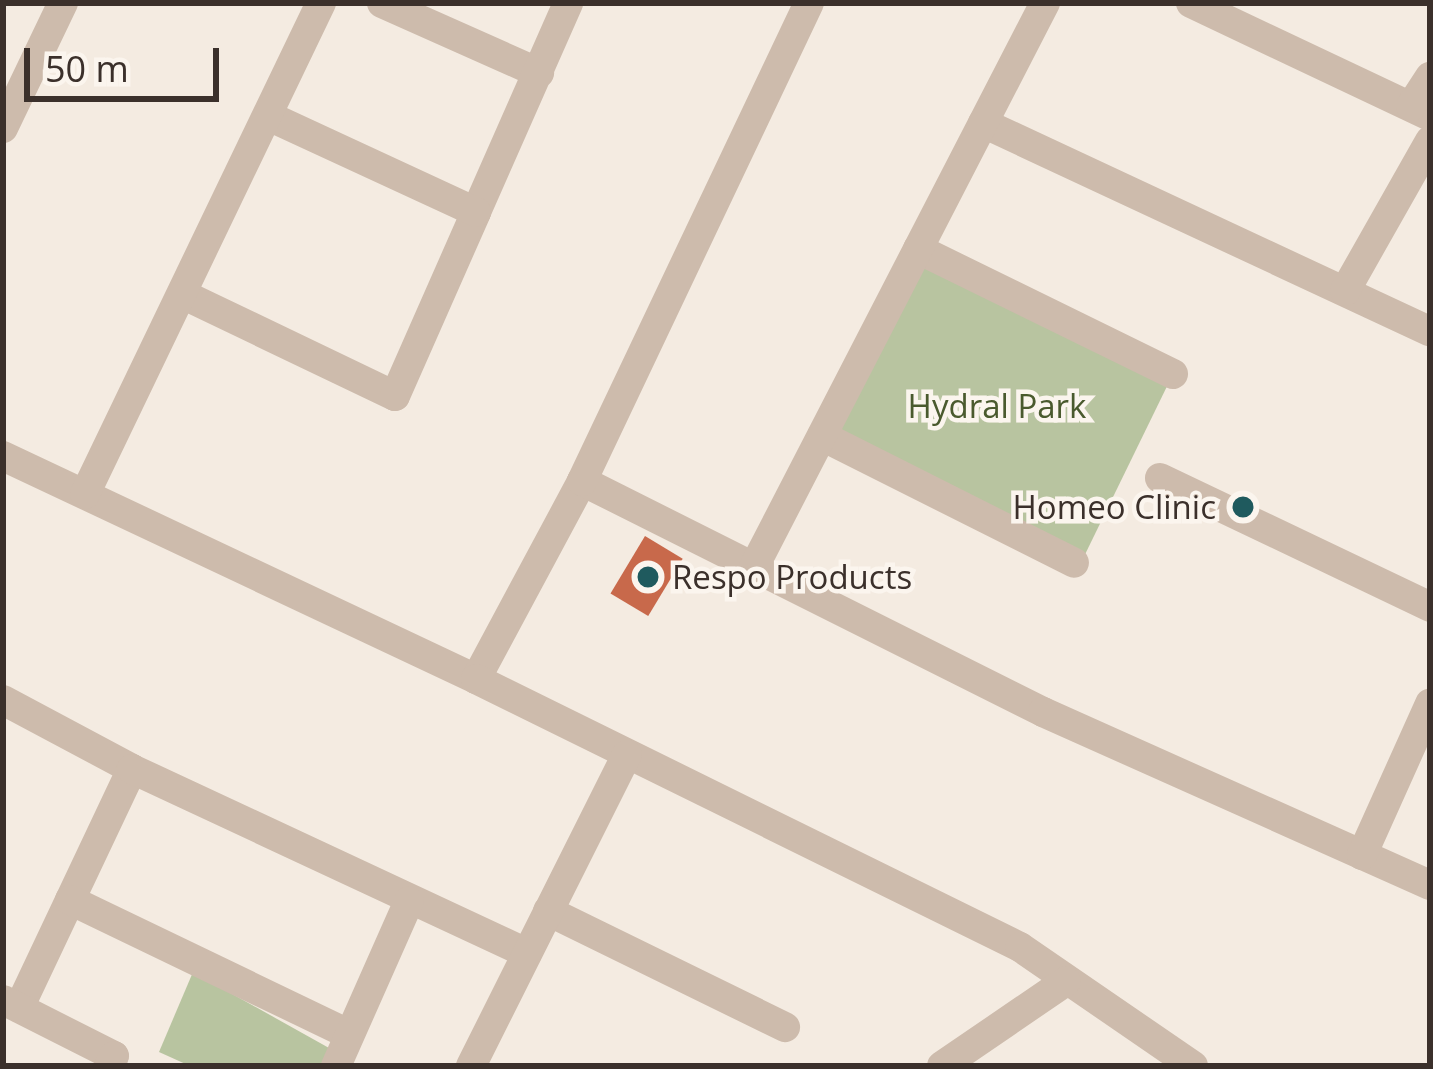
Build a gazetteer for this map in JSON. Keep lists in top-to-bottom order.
{
  "parks": ["Hydral Park"],
  "places": ["Homeo Clinic", "Respo Products"],
  "scale_bar": "50 m"
}
